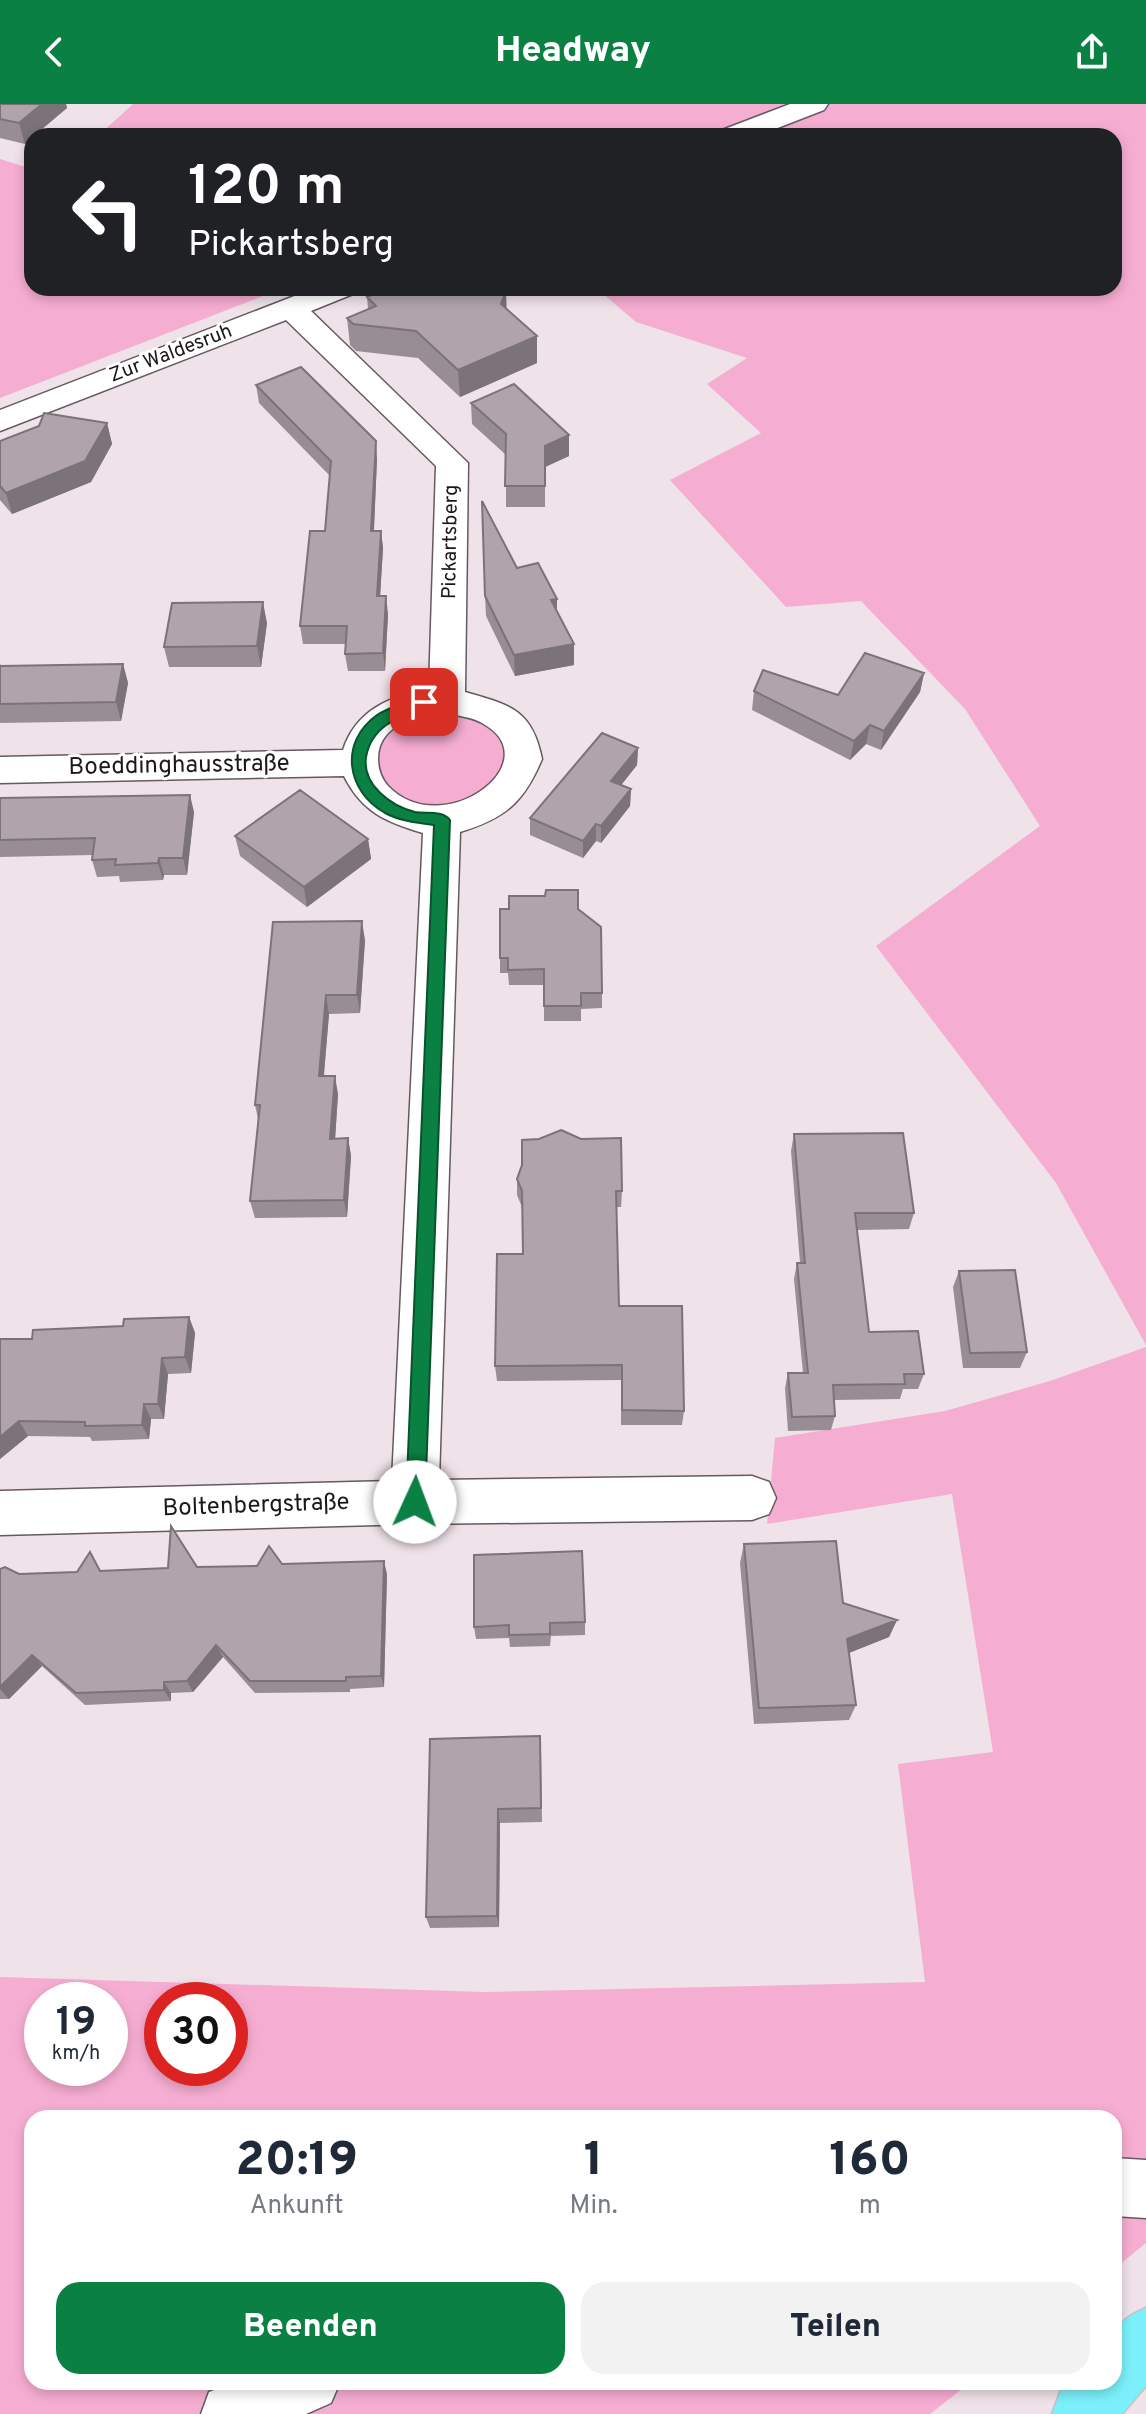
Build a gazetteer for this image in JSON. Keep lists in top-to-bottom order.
{
  "streets": {
    "street": [
      "Zur Waldesruh",
      "Pickartsberg",
      "Boeddinghausstraße",
      "Boltenbergstraße"
    ]
  },
  "crossings": [
    ["Zur Waldesruh", "Pickartsberg"],
    ["Pickartsberg", "Boeddinghausstraße"]
  ],
  "page": {
    "header": "Headway",
    "turn": ["120 m", "Pickartsberg"],
    "speed": "19 km/h",
    "limit": "30",
    "eta": [
      "20:19",
      "Ankunft",
      "1",
      "Min.",
      "160",
      "m"
    ],
    "buttons": ["Beenden", "Teilen"]
  }
}
